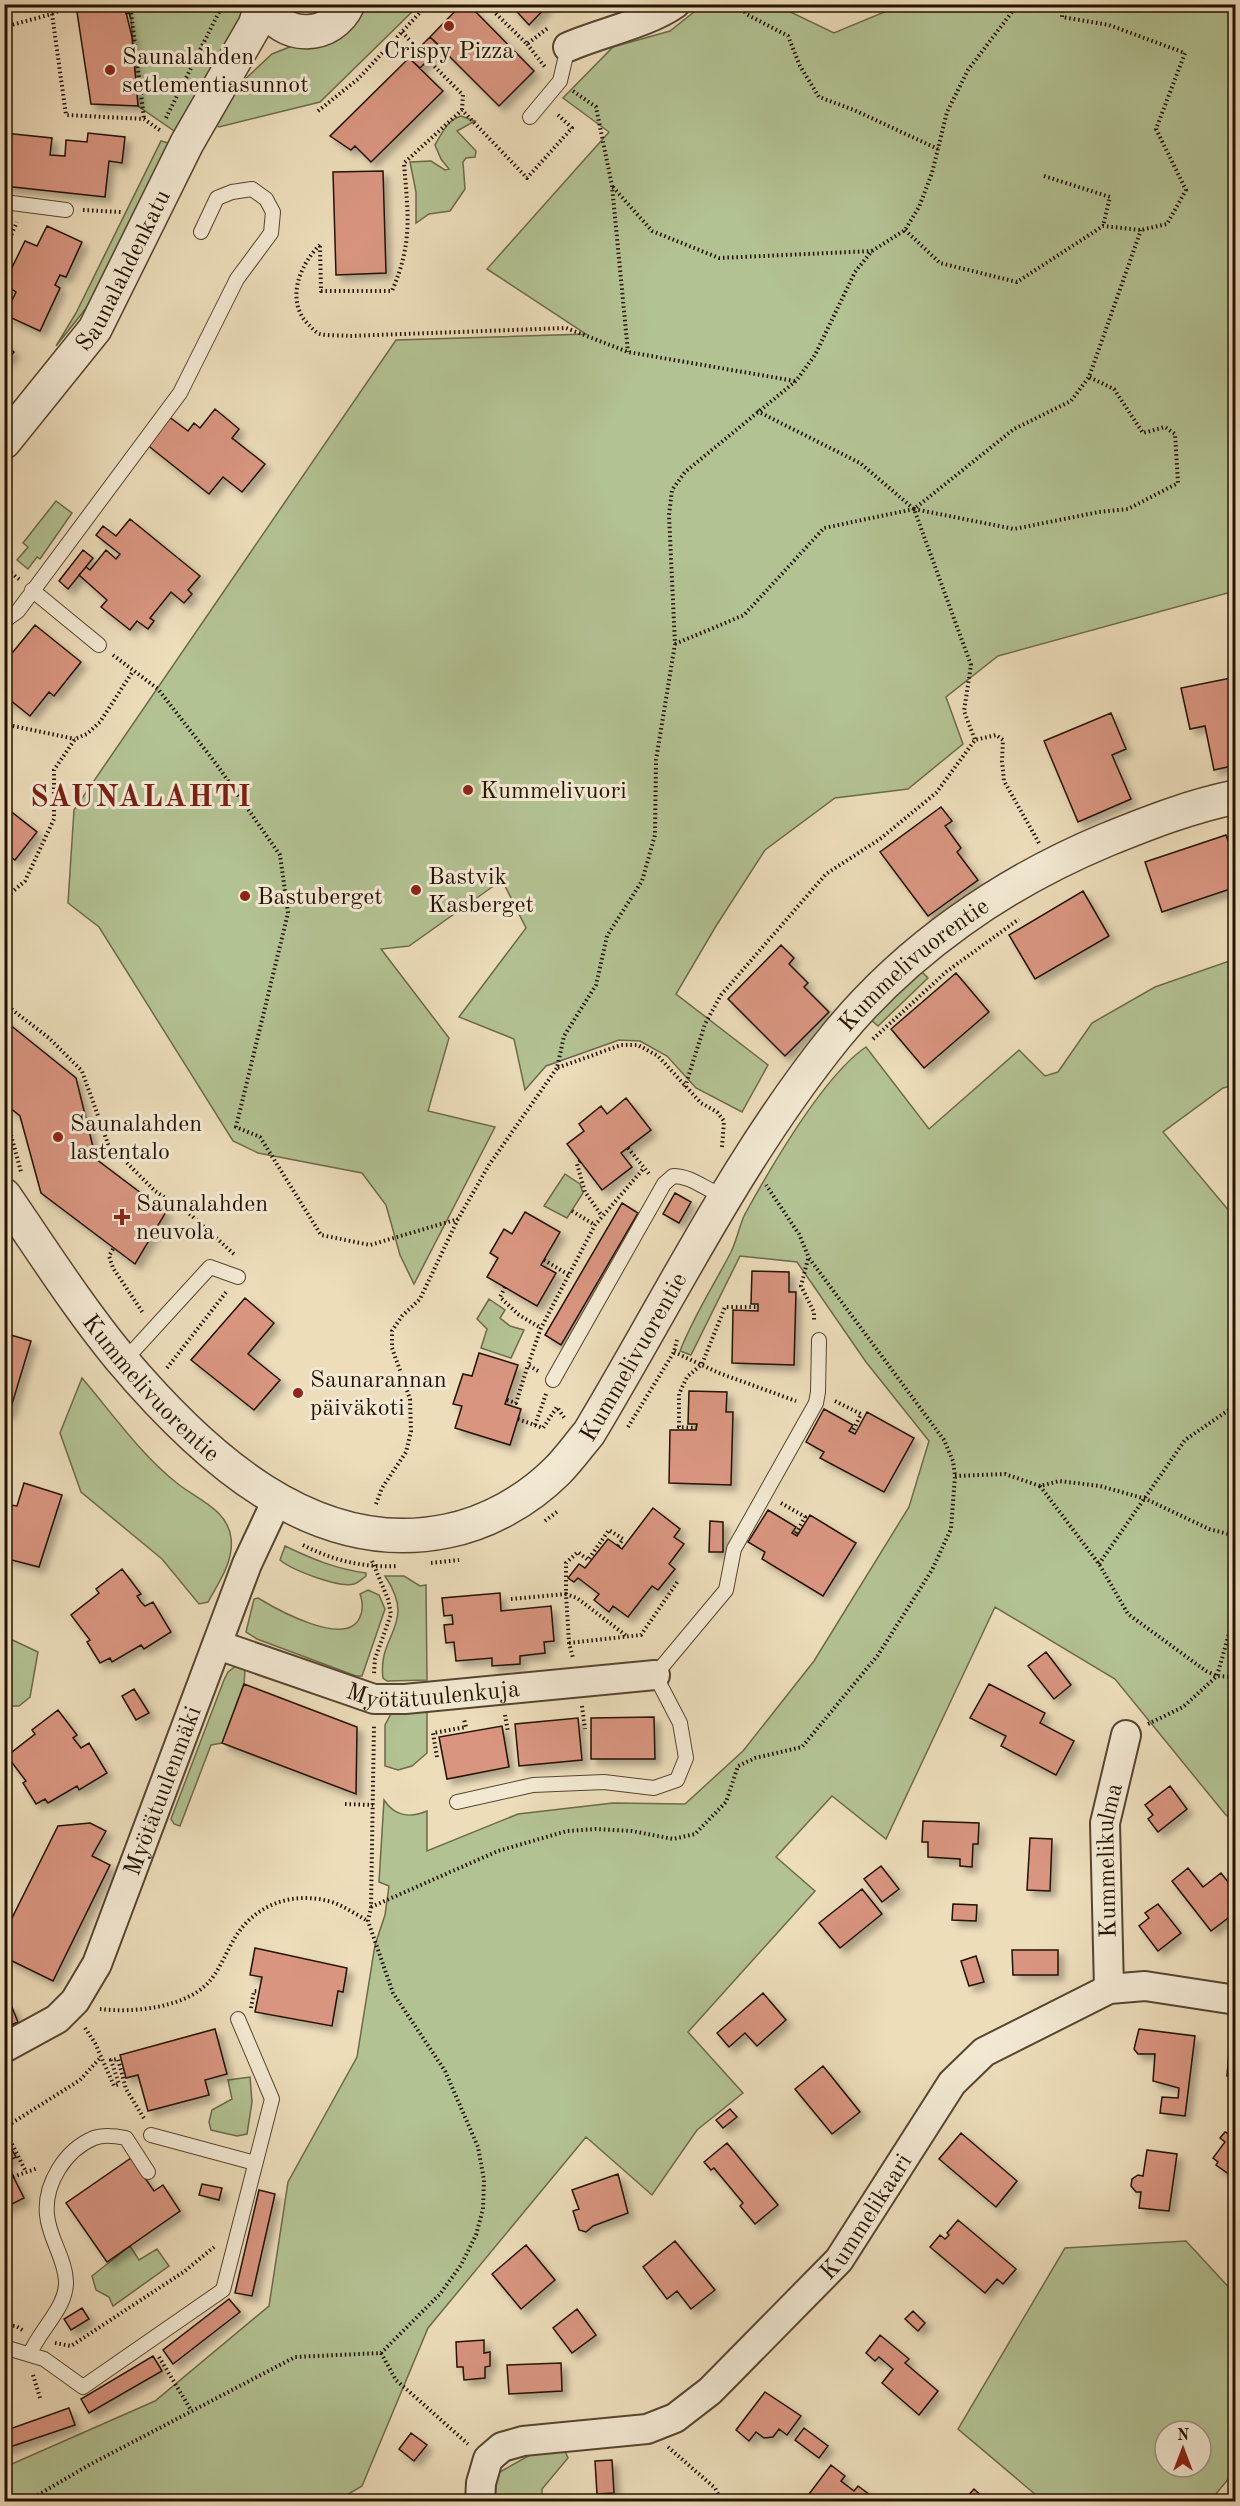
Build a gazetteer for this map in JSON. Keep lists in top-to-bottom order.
{
  "streets": {
    "street": [
      "Saunalahdenkatu",
      "Kummelivuorentie",
      "Myötätuulenkuja",
      "Myötätuulenmäki",
      "Kummelikulma",
      "Kummelikaari"
    ]
  },
  "crossings": [
    ["Kummelivuorentie", "Myötätuulenmäki"],
    ["Myötätuulenkuja", "Myötätuulenmäki"],
    ["Kummelikulma", "Kummelikaari"]
  ],
  "districts": ["SAUNALAHTI"],
  "places": {
    "other": [
      "Crispy Pizza",
      "Saunalahden setlementiasunnot",
      "Kummelivuori",
      "Bastvik Kasberget",
      "Bastuberget",
      "Saunalahden lastentalo",
      "Saunarannan päiväkoti"
    ],
    "health": ["Saunalahden neuvola"]
  },
  "north": "top"
}
